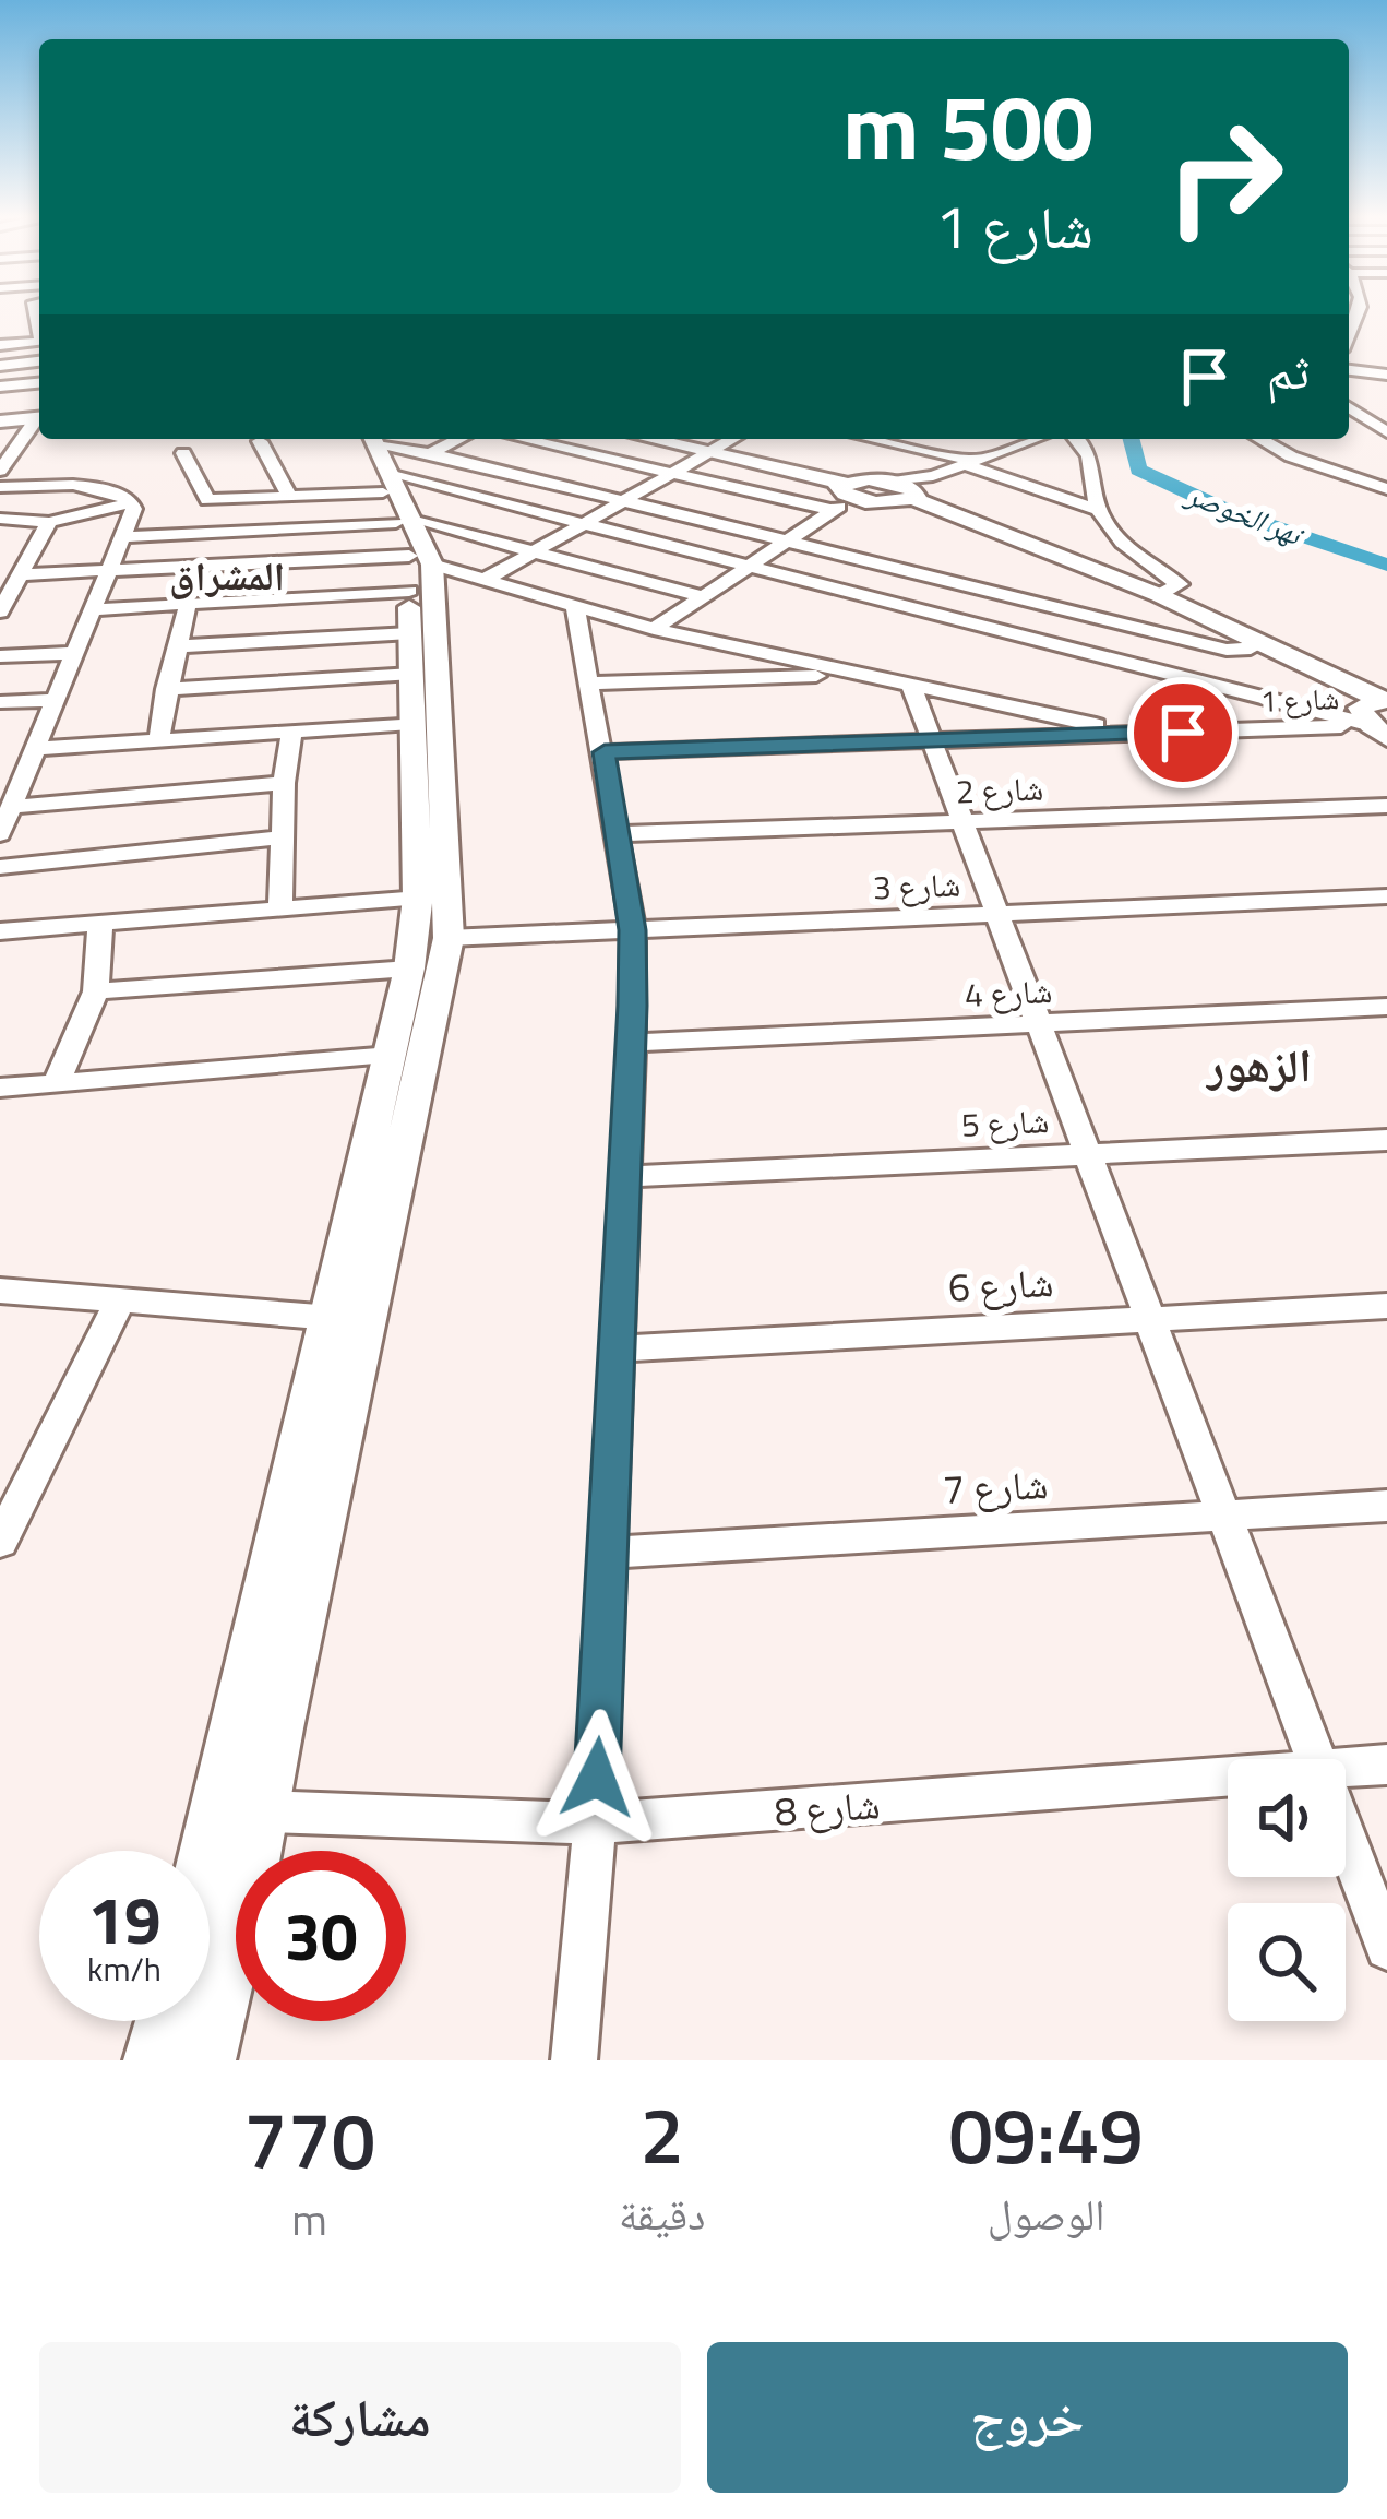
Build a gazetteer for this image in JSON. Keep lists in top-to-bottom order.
{
  "streets": {
    "street": [
      "شارع 1",
      "شارع 2",
      "شارع 3",
      "شارع 4",
      "شارع 5",
      "شارع 6",
      "شارع 7",
      "شارع 8"
    ]
  },
  "districts": ["المشراق", "الزهور"],
  "water": ["نهر الخوصر"],
  "page": {
    "turn": ["500 m", "شارع 1"],
    "then": "ثم",
    "speed": "19 km/h",
    "limit": "30",
    "eta": [
      "09:49",
      "الوصول",
      "2",
      "دقيقة",
      "770",
      "m"
    ],
    "buttons": ["خروج", "مشاركة"]
  }
}
